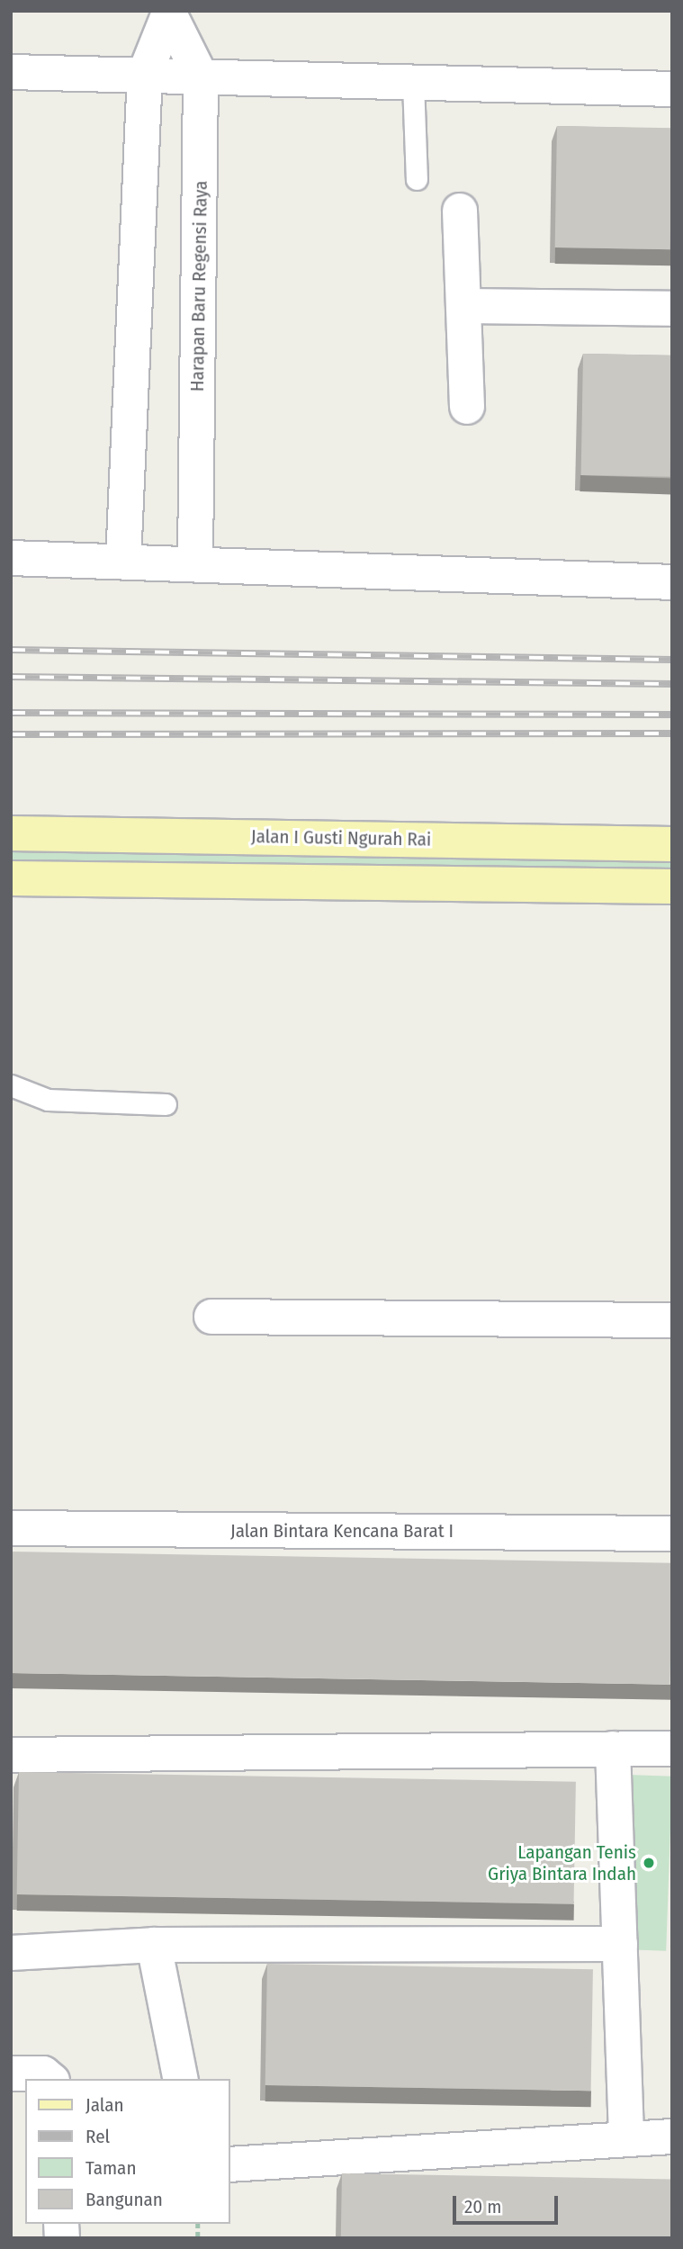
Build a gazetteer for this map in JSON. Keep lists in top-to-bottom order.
{
  "streets": {
    "main road": ["Jalan I Gusti Ngurah Rai"],
    "street": ["Harapan Baru Regensi Raya", "Jalan Bintara Kencana Barat I"]
  },
  "places": ["Lapangan Tenis Griya Bintara Indah"],
  "legend": [
    "Jalan",
    "Rel",
    "Taman",
    "Bangunan"
  ],
  "scale_bar": "20 m"
}
